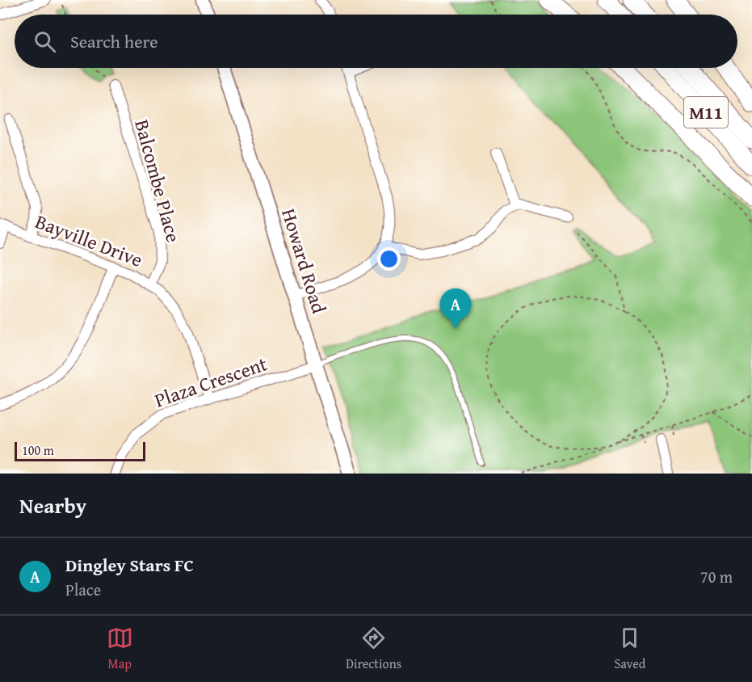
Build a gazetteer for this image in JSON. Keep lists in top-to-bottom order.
{
  "streets": {
    "highway": ["M11"],
    "main road": ["Howard Road"],
    "street": ["Balcombe Place", "Bayville Drive", "Plaza Crescent"]
  },
  "crossings": [
    ["Balcombe Place", "Bayville Drive"],
    ["Bayville Drive", "Plaza Crescent"],
    ["Howard Road", "Plaza Crescent"]
  ],
  "scale_bar": "100 m",
  "page": {
    "search": "Search here",
    "pins": "A",
    "scale": "100 m",
    "heading": "Nearby",
    "list": [
      {
        "mark": "A",
        "name": "Dingley Stars FC",
        "note": "Place",
        "value": "70 m"
      }
    ],
    "nav": ["Map", "Directions", "Saved"]
  }
}
